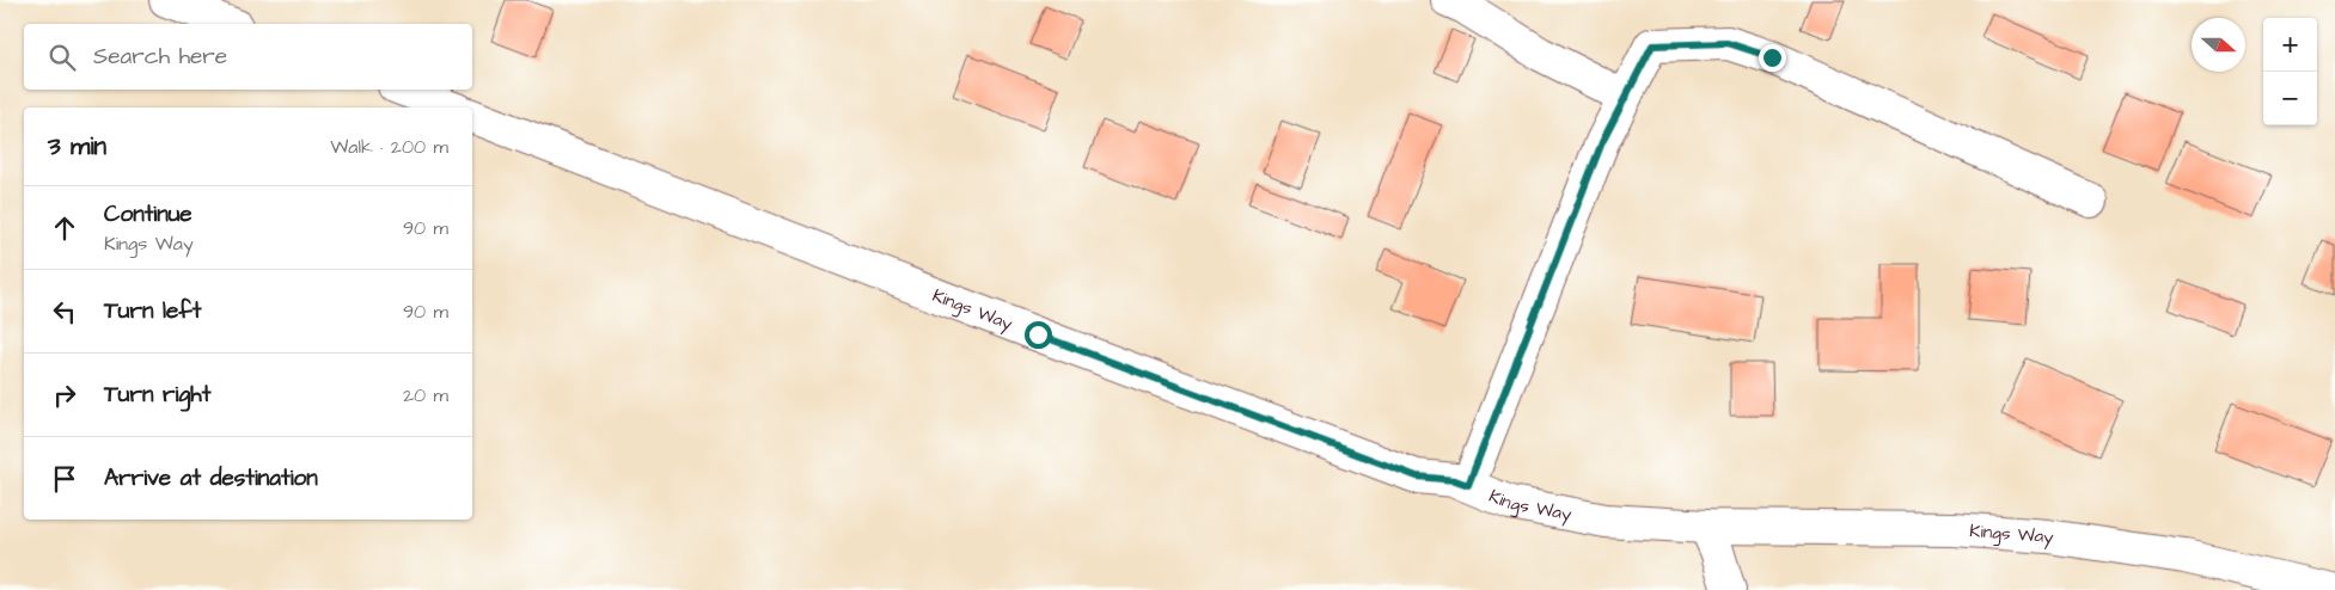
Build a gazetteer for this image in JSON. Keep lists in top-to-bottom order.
{
  "streets": {
    "street": ["Kings Way"]
  },
  "north": "right",
  "page": {
    "map_buttons": ["+", "−"],
    "search": "Search here",
    "heading": ["3 min", "Walk · 200 m"],
    "list": [
      ["Continue", "Kings Way", "90 m"],
      ["Turn left", "90 m"],
      ["Turn right", "20 m"],
      "Arrive at destination"
    ]
  }
}
